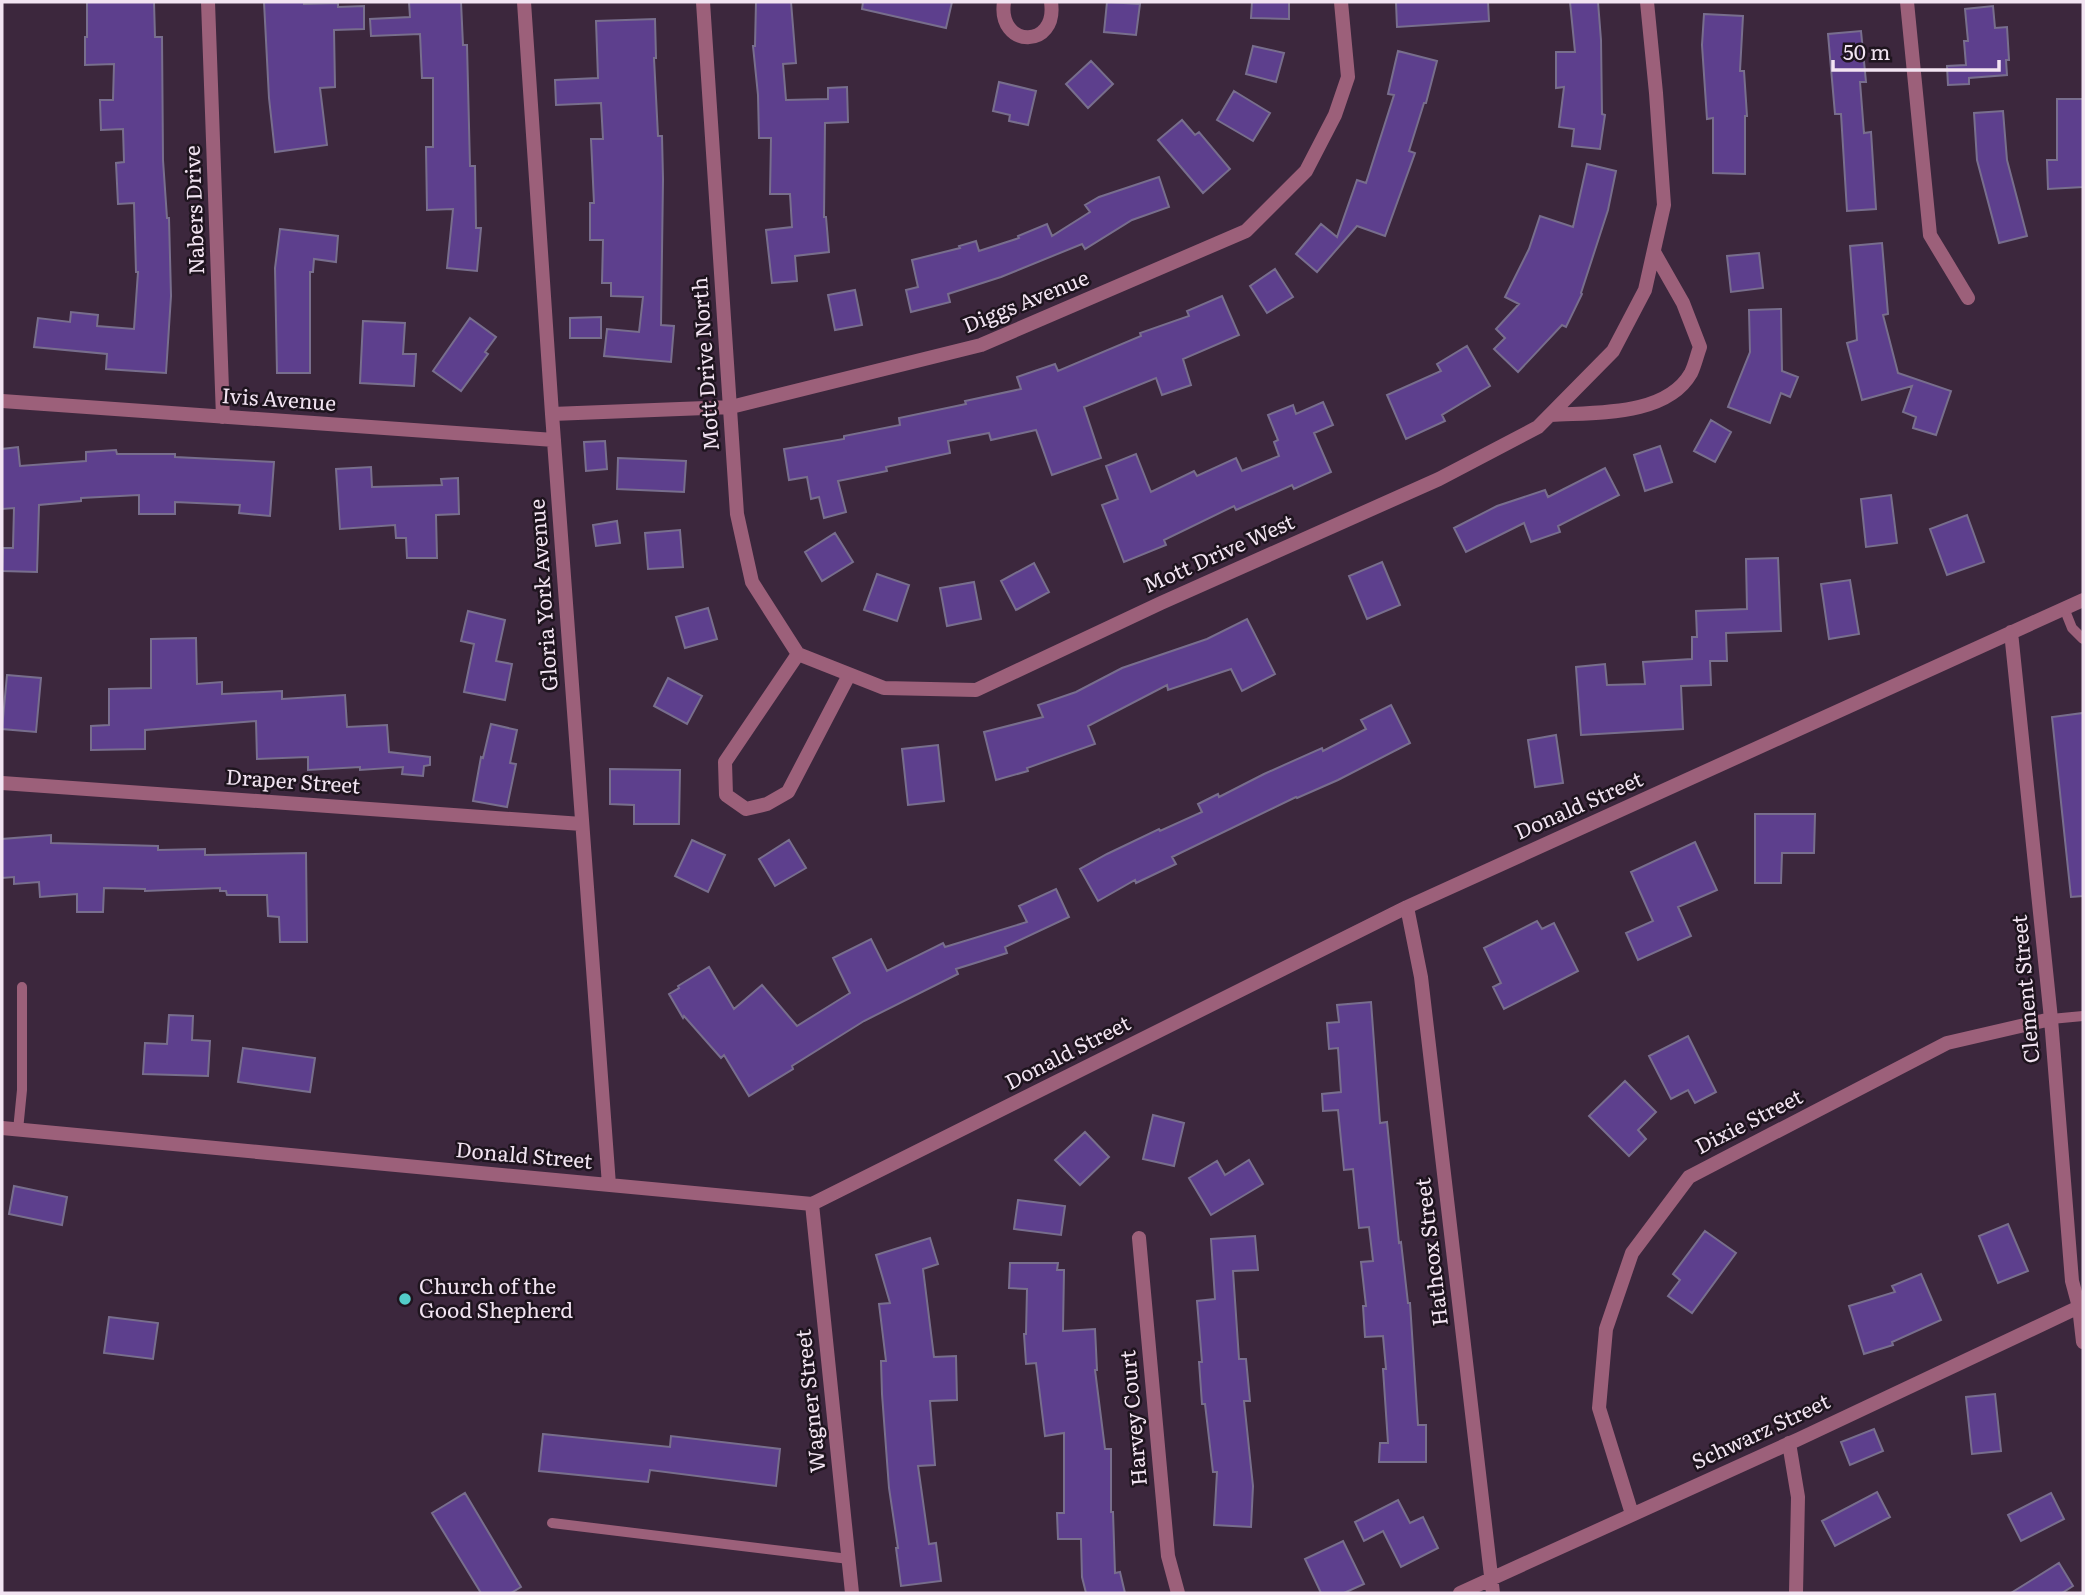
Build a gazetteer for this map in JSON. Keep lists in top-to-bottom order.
{
  "streets": {
    "street": [
      "Nabers Drive",
      "Diggs Avenue",
      "Mott Drive North",
      "Ivis Avenue",
      "Mott Drive West",
      "Gloria York Avenue",
      "Draper Street",
      "Donald Street",
      "Clement Street",
      "Dixie Street",
      "Hathcox Street",
      "Wagner Street",
      "Harvey Court",
      "Schwarz Street"
    ]
  },
  "crossings": [
    ["Nabers Drive", "Ivis Avenue"],
    ["Diggs Avenue", "Mott Drive North"],
    ["Diggs Avenue", "Gloria York Avenue"],
    ["Ivis Avenue", "Gloria York Avenue"],
    ["Gloria York Avenue", "Draper Street"],
    ["Gloria York Avenue", "Donald Street"],
    ["Donald Street", "Clement Street"],
    ["Donald Street", "Hathcox Street"],
    ["Donald Street", "Wagner Street"],
    ["Clement Street", "Dixie Street"],
    ["Clement Street", "Schwarz Street"],
    ["Dixie Street", "Schwarz Street"],
    ["Hathcox Street", "Schwarz Street"]
  ],
  "places": ["Church of the Good Shepherd"],
  "scale_bar": "50 m"
}
